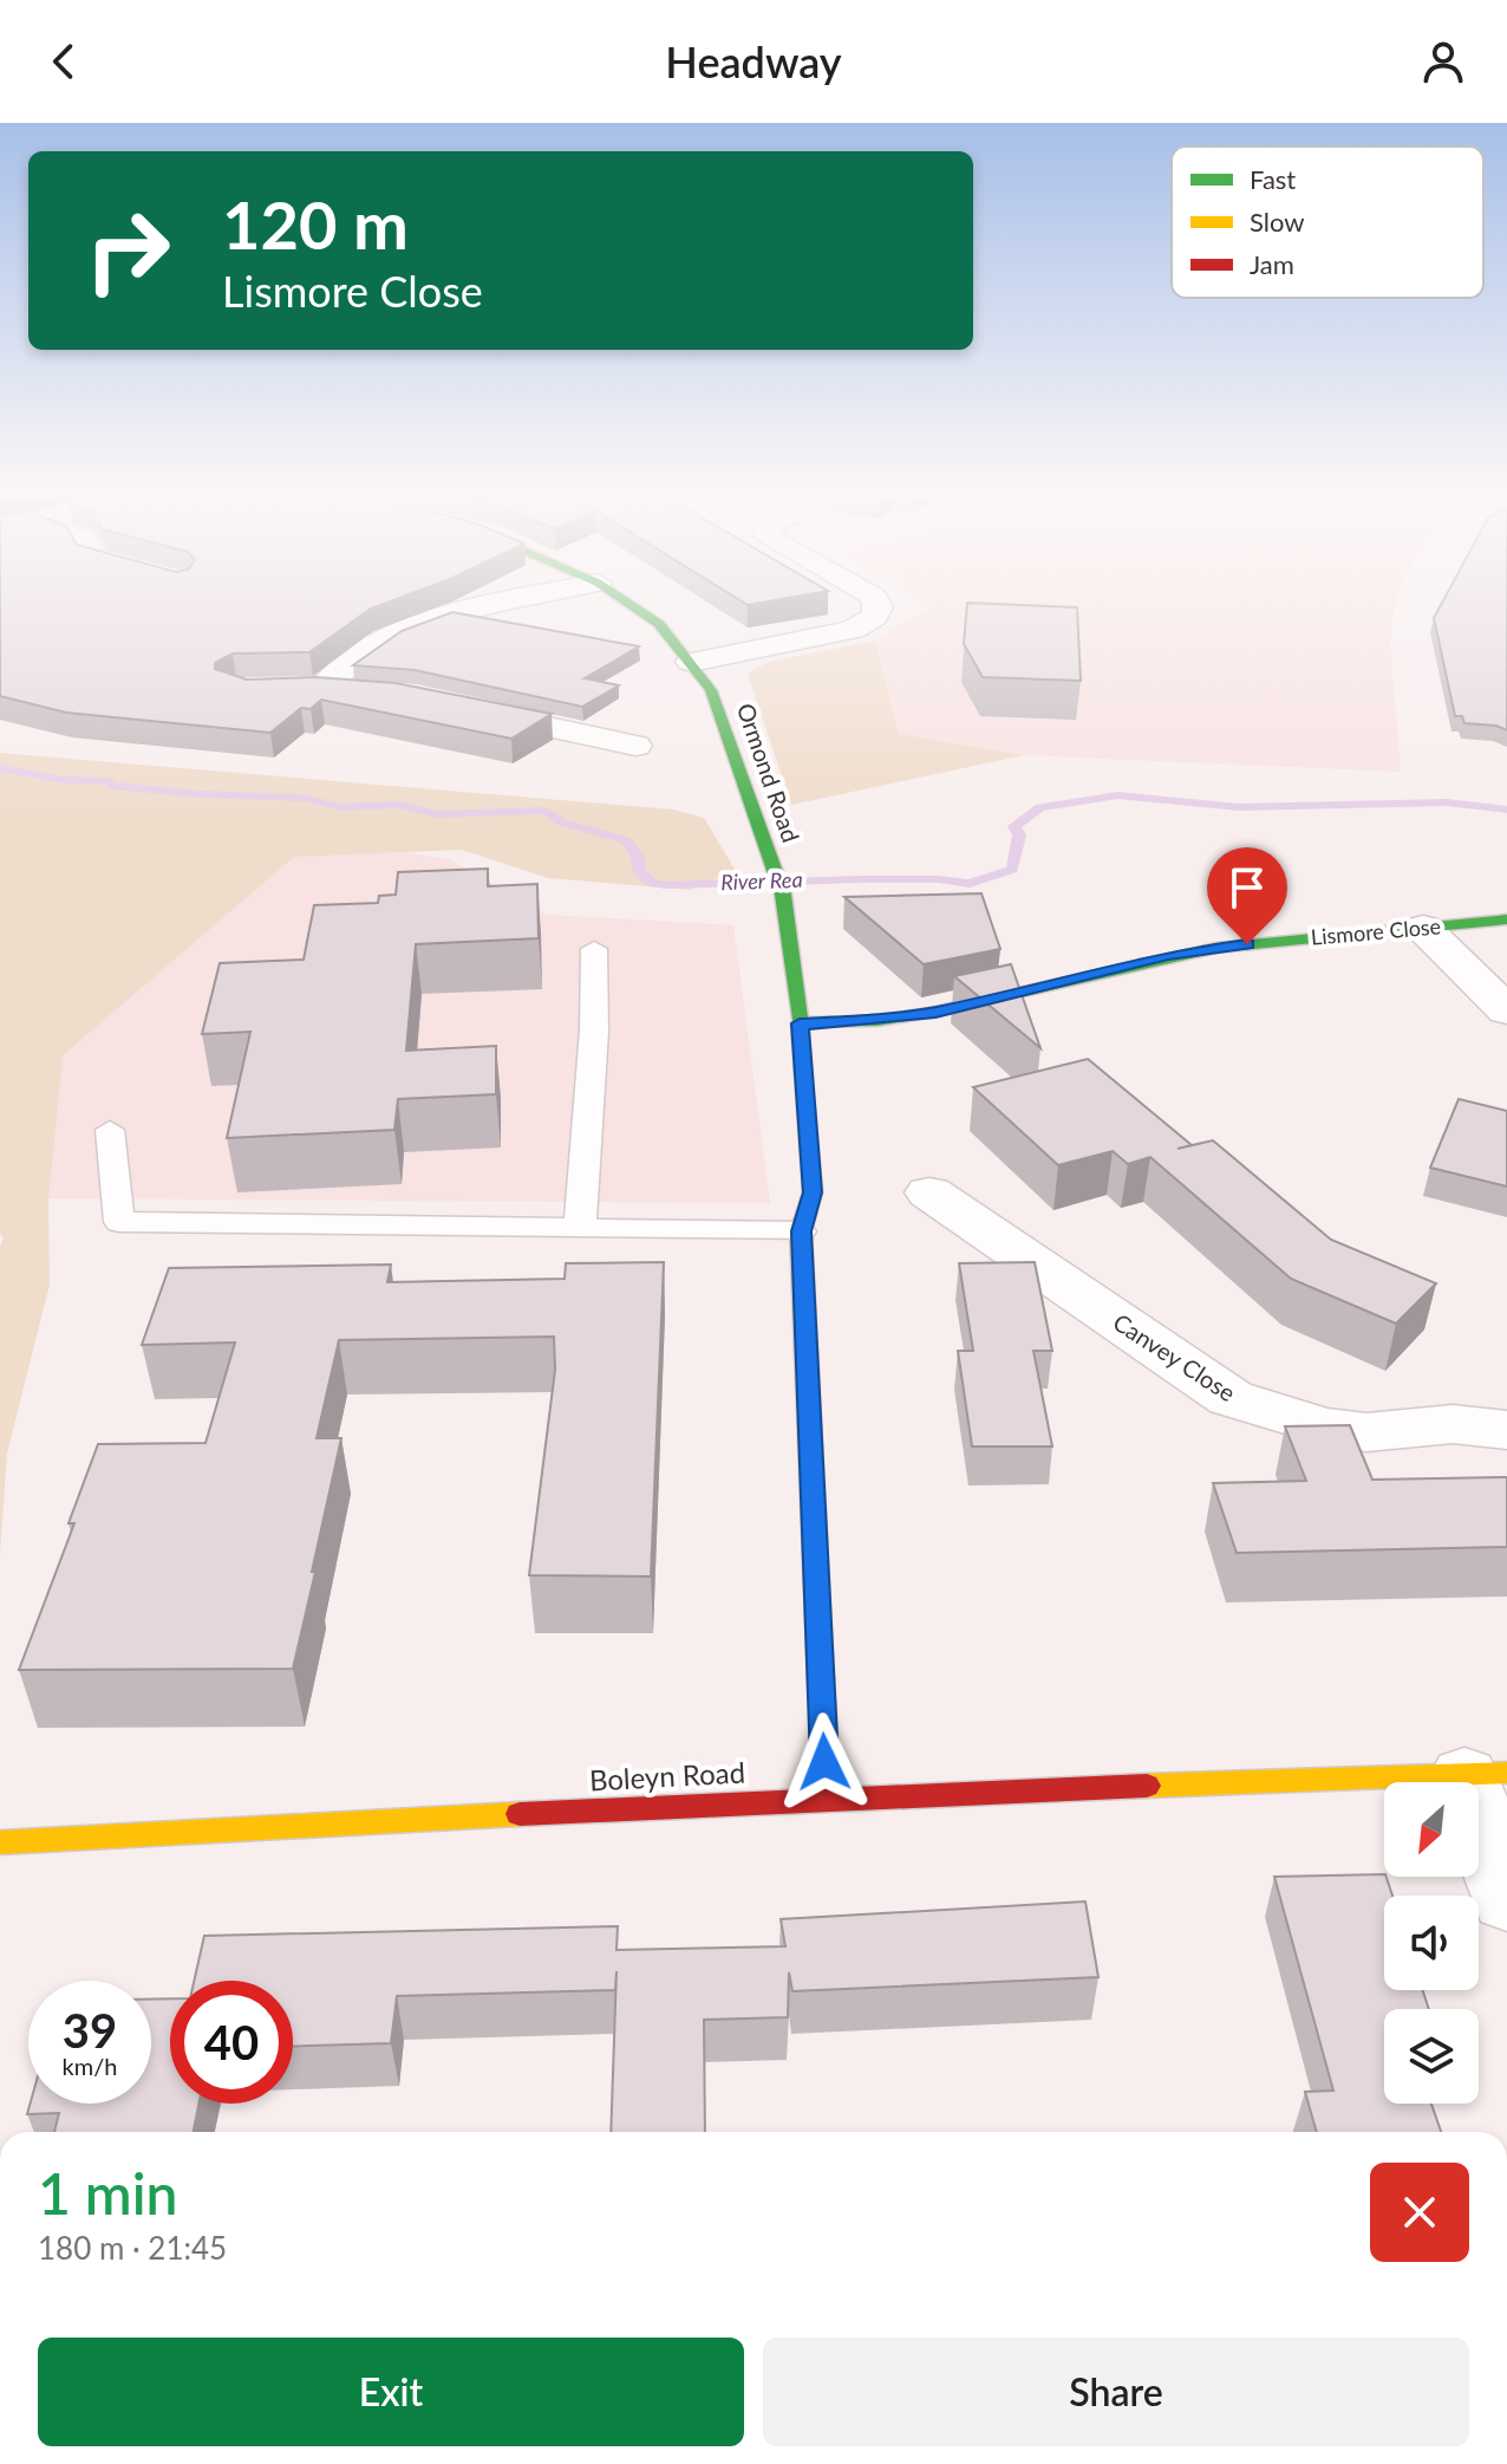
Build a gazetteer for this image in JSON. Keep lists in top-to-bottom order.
{
  "streets": {
    "street": [
      "Ormond Road",
      "Lismore Close",
      "Canvey Close",
      "Boleyn Road"
    ]
  },
  "crossings": [
    ["Ormond Road", "Lismore Close"],
    ["Ormond Road", "Boleyn Road"]
  ],
  "water": ["River Rea"],
  "legend": ["Fast", "Slow", "Jam"],
  "north": "bottom left",
  "page": {
    "header": "Headway",
    "turn": ["120 m", "Lismore Close"],
    "speed": "39 km/h",
    "limit": "40",
    "heading": ["1 min", "180 m · 21:45"],
    "buttons": ["Exit", "Share"]
  }
}
